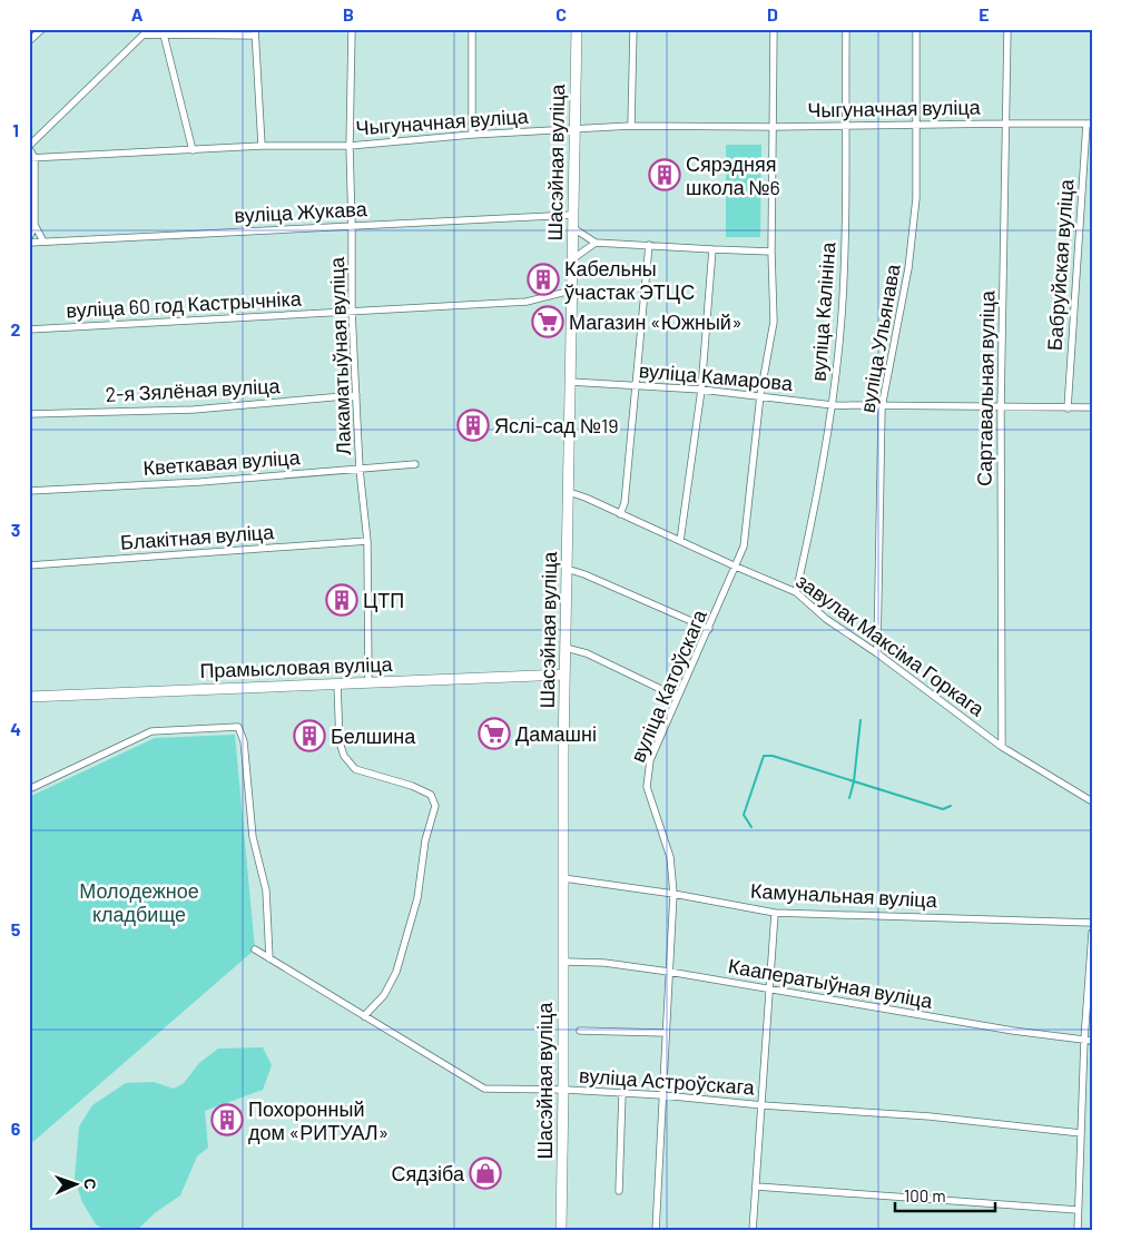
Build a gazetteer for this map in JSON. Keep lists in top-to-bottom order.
{
  "streets": {
    "main road": ["Шасэйная вуліца", "Прамысловая вуліца"],
    "street": [
      "Чыгуначная вуліца",
      "вуліца Жукава",
      "Бабруйская вуліца",
      "вуліца 60 год Кастрычніка",
      "вуліца Калініна",
      "вуліца Ульянава",
      "Лакаматыўная вуліца",
      "вуліца Камарова",
      "Сартавальная вуліца",
      "2-я Зялёная вуліца",
      "Кветкавая вуліца",
      "Блакітная вуліца",
      "завулак Максіма Горкага",
      "вуліца Катоўскага",
      "Камунальная вуліца",
      "Кааператыўная вуліца",
      "вуліца Астроўскага"
    ]
  },
  "crossings": [
    ["Чыгуначная вуліца", "Шасэйная вуліца"],
    ["Чыгуначная вуліца", "Бабруйская вуліца"],
    ["Чыгуначная вуліца", "вуліца Калініна"],
    ["Чыгуначная вуліца", "вуліца Ульянава"],
    ["Чыгуначная вуліца", "Лакаматыўная вуліца"],
    ["Чыгуначная вуліца", "Сартавальная вуліца"],
    ["Чыгуначная вуліца", "вуліца Катоўскага"],
    ["Шасэйная вуліца", "вуліца Жукава"],
    ["Шасэйная вуліца", "вуліца 60 год Кастрычніка"],
    ["Шасэйная вуліца", "вуліца Камарова"],
    ["Шасэйная вуліца", "завулак Максіма Горкага"],
    ["Шасэйная вуліца", "Прамысловая вуліца"],
    ["Шасэйная вуліца", "Камунальная вуліца"],
    ["Шасэйная вуліца", "Кааператыўная вуліца"],
    ["Шасэйная вуліца", "вуліца Астроўскага"],
    ["вуліца Жукава", "Лакаматыўная вуліца"],
    ["Бабруйская вуліца", "вуліца Камарова"],
    ["вуліца 60 год Кастрычніка", "Лакаматыўная вуліца"],
    ["вуліца Калініна", "вуліца Камарова"],
    ["вуліца Калініна", "завулак Максіма Горкага"],
    ["вуліца Ульянава", "вуліца Камарова"],
    ["вуліца Ульянава", "завулак Максіма Горкага"],
    ["Лакаматыўная вуліца", "2-я Зялёная вуліца"],
    ["Лакаматыўная вуліца", "Кветкавая вуліца"],
    ["Лакаматыўная вуліца", "Блакітная вуліца"],
    ["Лакаматыўная вуліца", "Прамысловая вуліца"],
    ["вуліца Камарова", "Сартавальная вуліца"],
    ["вуліца Камарова", "вуліца Катоўскага"],
    ["Сартавальная вуліца", "завулак Максіма Горкага"],
    ["завулак Максіма Горкага", "вуліца Катоўскага"],
    ["вуліца Катоўскага", "Камунальная вуліца"],
    ["вуліца Катоўскага", "Кааператыўная вуліца"],
    ["вуліца Катоўскага", "вуліца Астроўскага"]
  ],
  "parks": ["Молодежное кладбище"],
  "places": {
    "building": [
      "Сярэдняя школа №6",
      "Кабельны ўчастак ЭТЦС",
      "Яслі-сад №19",
      "ЦТП",
      "Белшина",
      "Похоронный дом «РИТУАЛ»"
    ],
    "supermarket": ["Магазин «Южный»", "Дамашні"],
    "shop": ["Сядзіба"]
  },
  "scale_bar": "100 m",
  "north": "right",
  "grid": {
    "columns": [
      "A",
      "B",
      "C",
      "D",
      "E"
    ],
    "rows": [
      "1",
      "2",
      "3",
      "4",
      "5",
      "6"
    ]
  }
}
